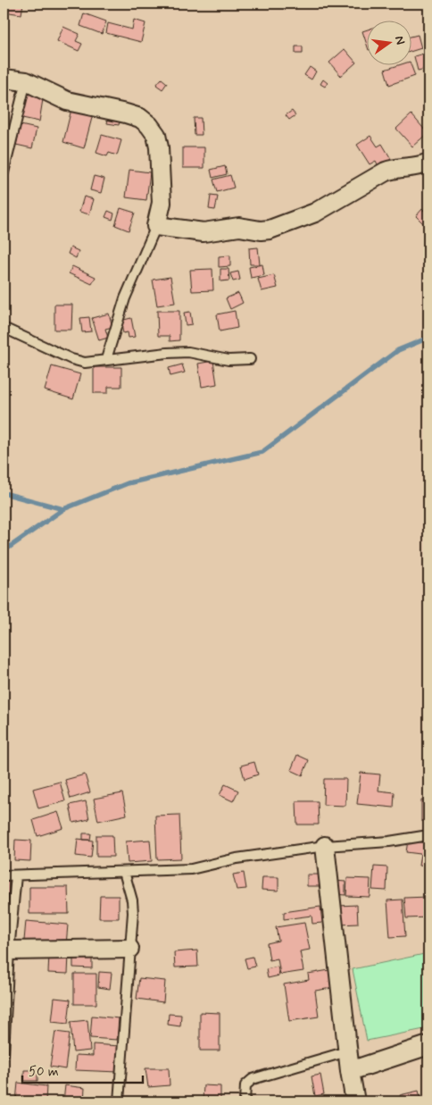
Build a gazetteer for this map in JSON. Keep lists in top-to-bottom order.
{
  "scale_bar": "50 m",
  "north": "right"
}
